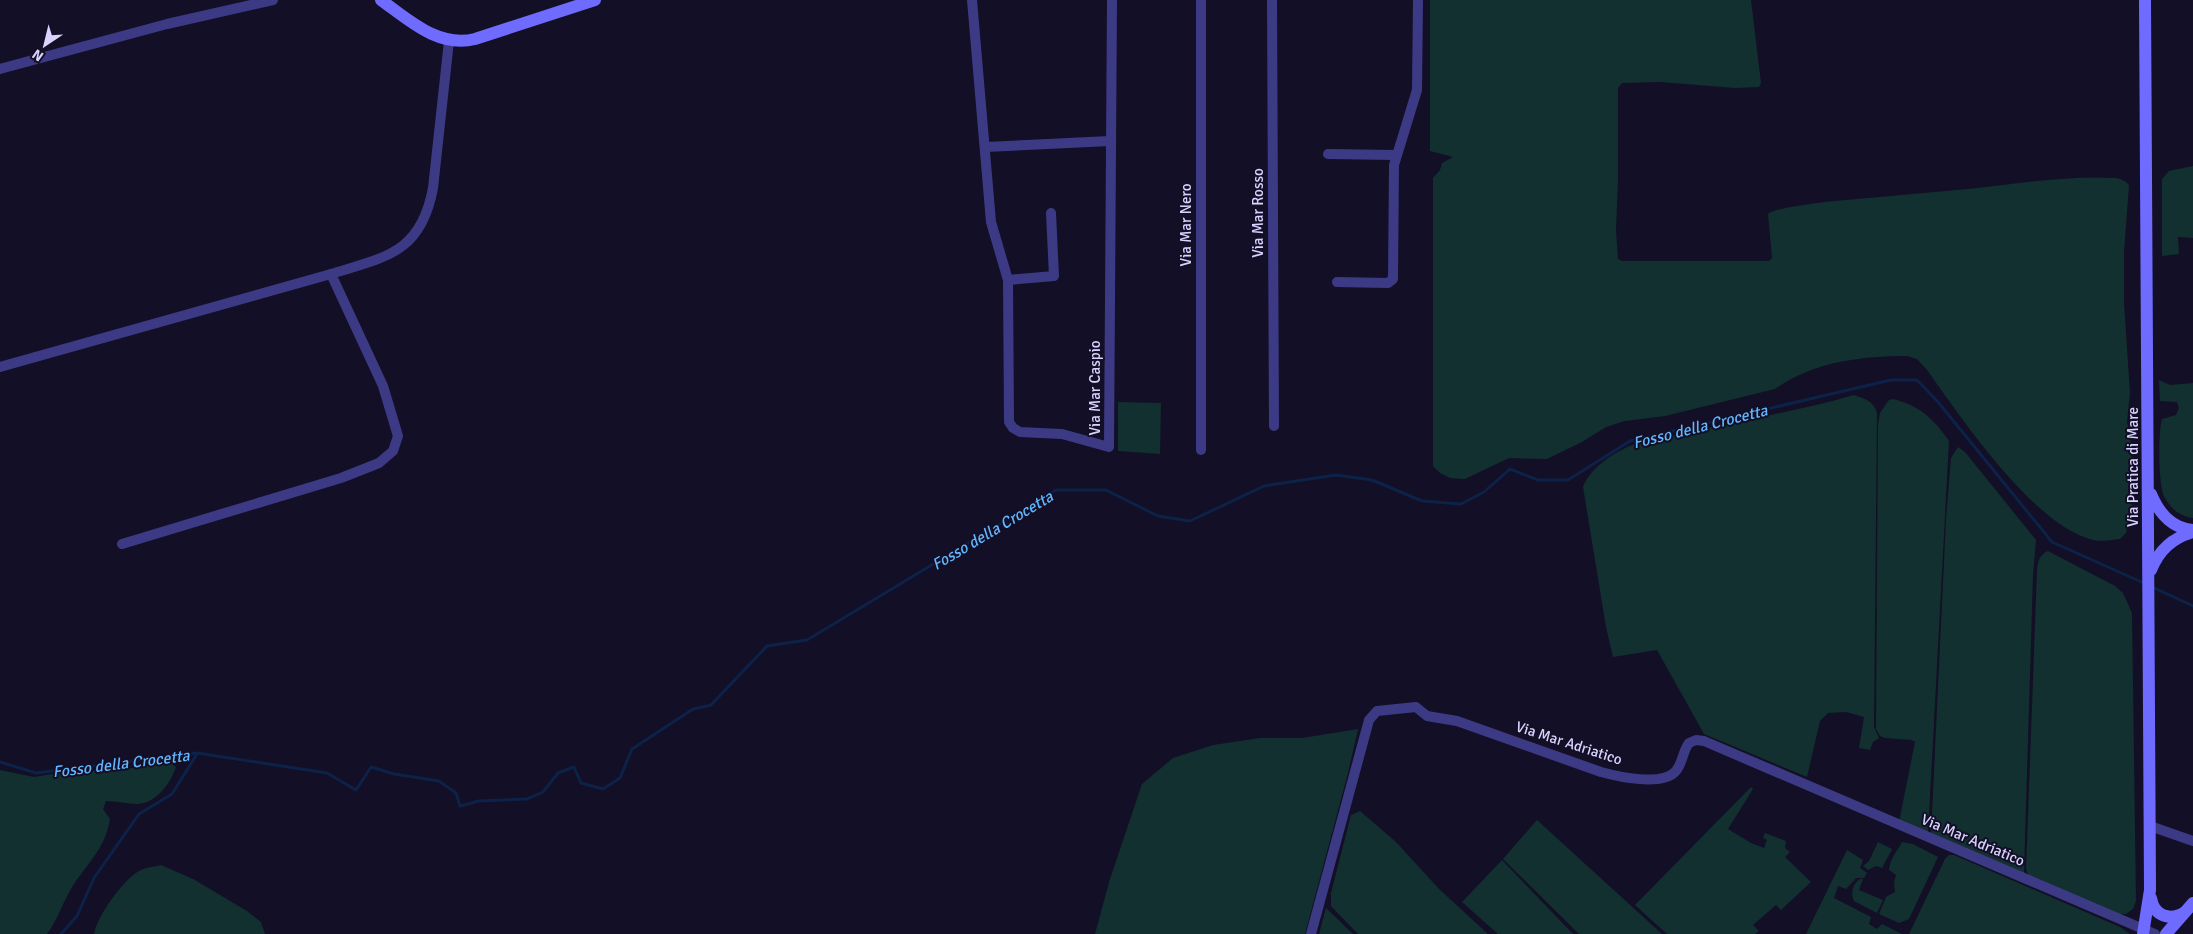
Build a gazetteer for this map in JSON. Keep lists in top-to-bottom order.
{
  "streets": {
    "street": [
      "Via Mar Rosso",
      "Via Mar Nero",
      "Via Mar Caspio",
      "Via Pratica di Mare",
      "Via Mar Adriatico"
    ]
  },
  "crossings": [
    ["Via Pratica di Mare", "Via Mar Adriatico"]
  ],
  "water": ["Fosso della Crocetta"],
  "north": "bottom left"
}
